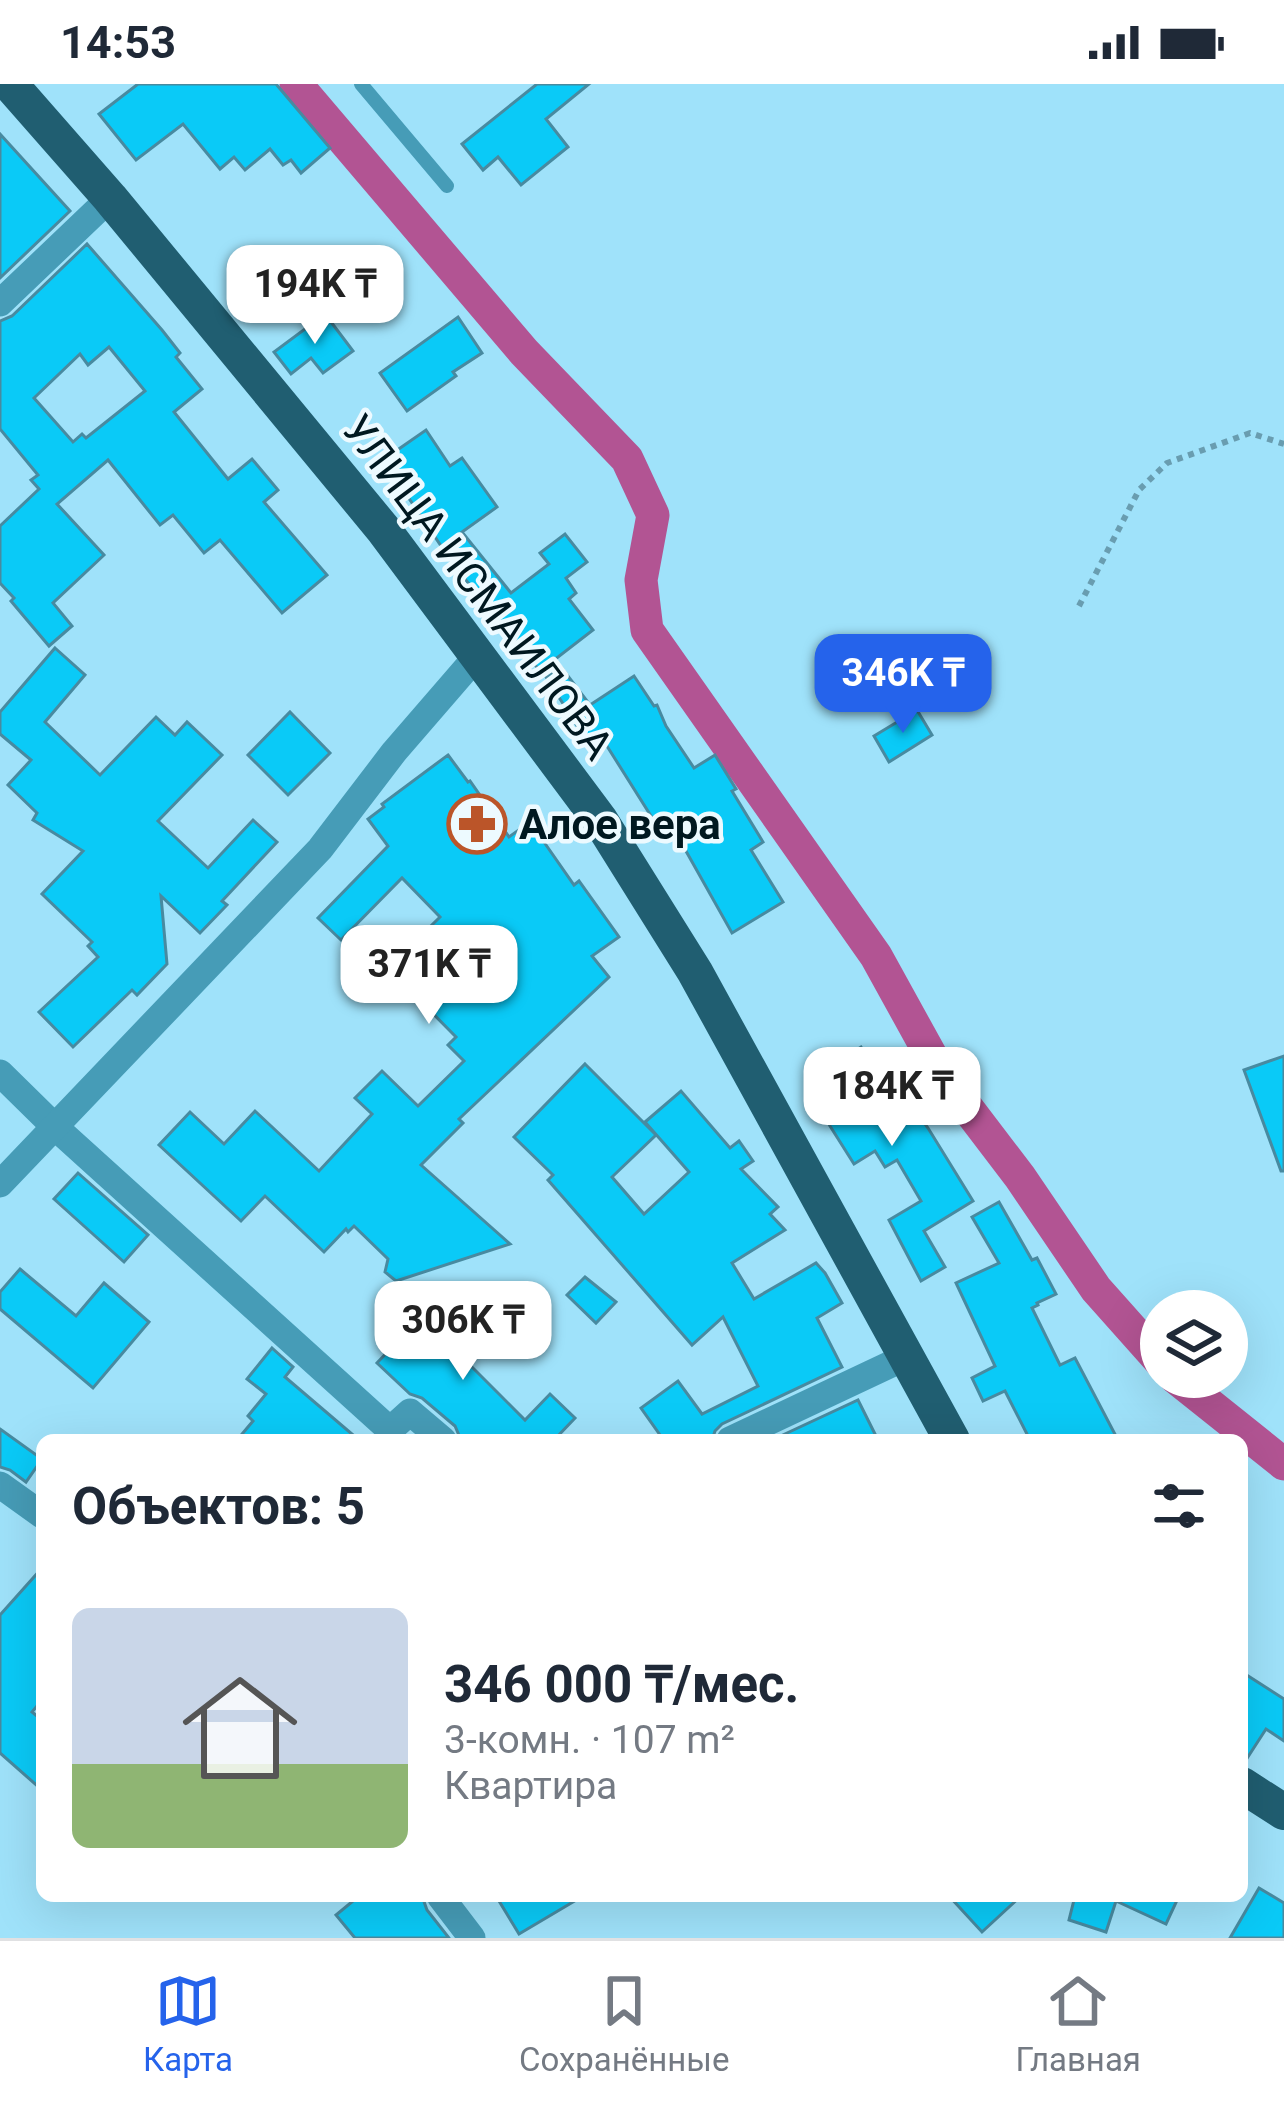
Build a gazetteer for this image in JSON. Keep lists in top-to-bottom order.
{
  "streets": {
    "main road": ["УЛИЦА ИСМАИЛОВА"]
  },
  "places": {
    "pharmacy": ["Алое вера"]
  },
  "page": {
    "status": "14:53",
    "price": [
      "194K ₸",
      "346K ₸",
      "371K ₸",
      "184K ₸",
      "306K ₸"
    ],
    "heading": "Объектов: 5",
    "list": [
      {
        "name": "346 000 ₸/мес.",
        "note": "3-комн. · 107 m² · Квартира"
      }
    ],
    "tabs": ["Карта", "Сохранённые", "Главная"]
  }
}
